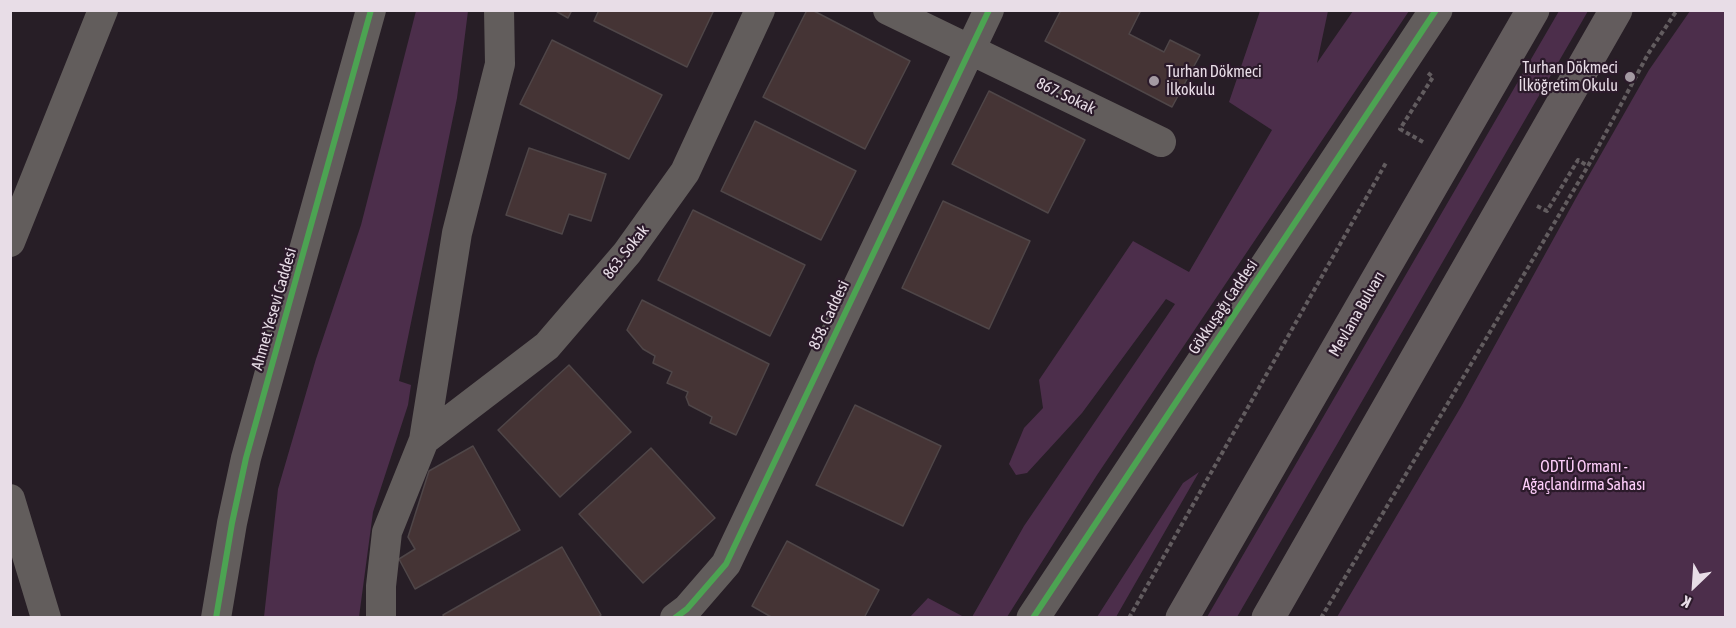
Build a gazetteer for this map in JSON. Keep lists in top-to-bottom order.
{
  "streets": {
    "highway": ["Mevlana Bulvarı"],
    "street": [
      "867. Sokak",
      "863. Sokak",
      "Gökkuşağı Caddesi",
      "Ahmet Yesevi Caddesi",
      "858. Caddesi"
    ]
  },
  "crossings": [
    ["867. Sokak", "858. Caddesi"]
  ],
  "parks": ["ODTÜ Ormanı - Ağaçlandırma Sahası"],
  "places": ["Turhan Dökmeci İlköğretim Okulu", "Turhan Dökmeci İlkokulu"],
  "north": "bottom left"
}
